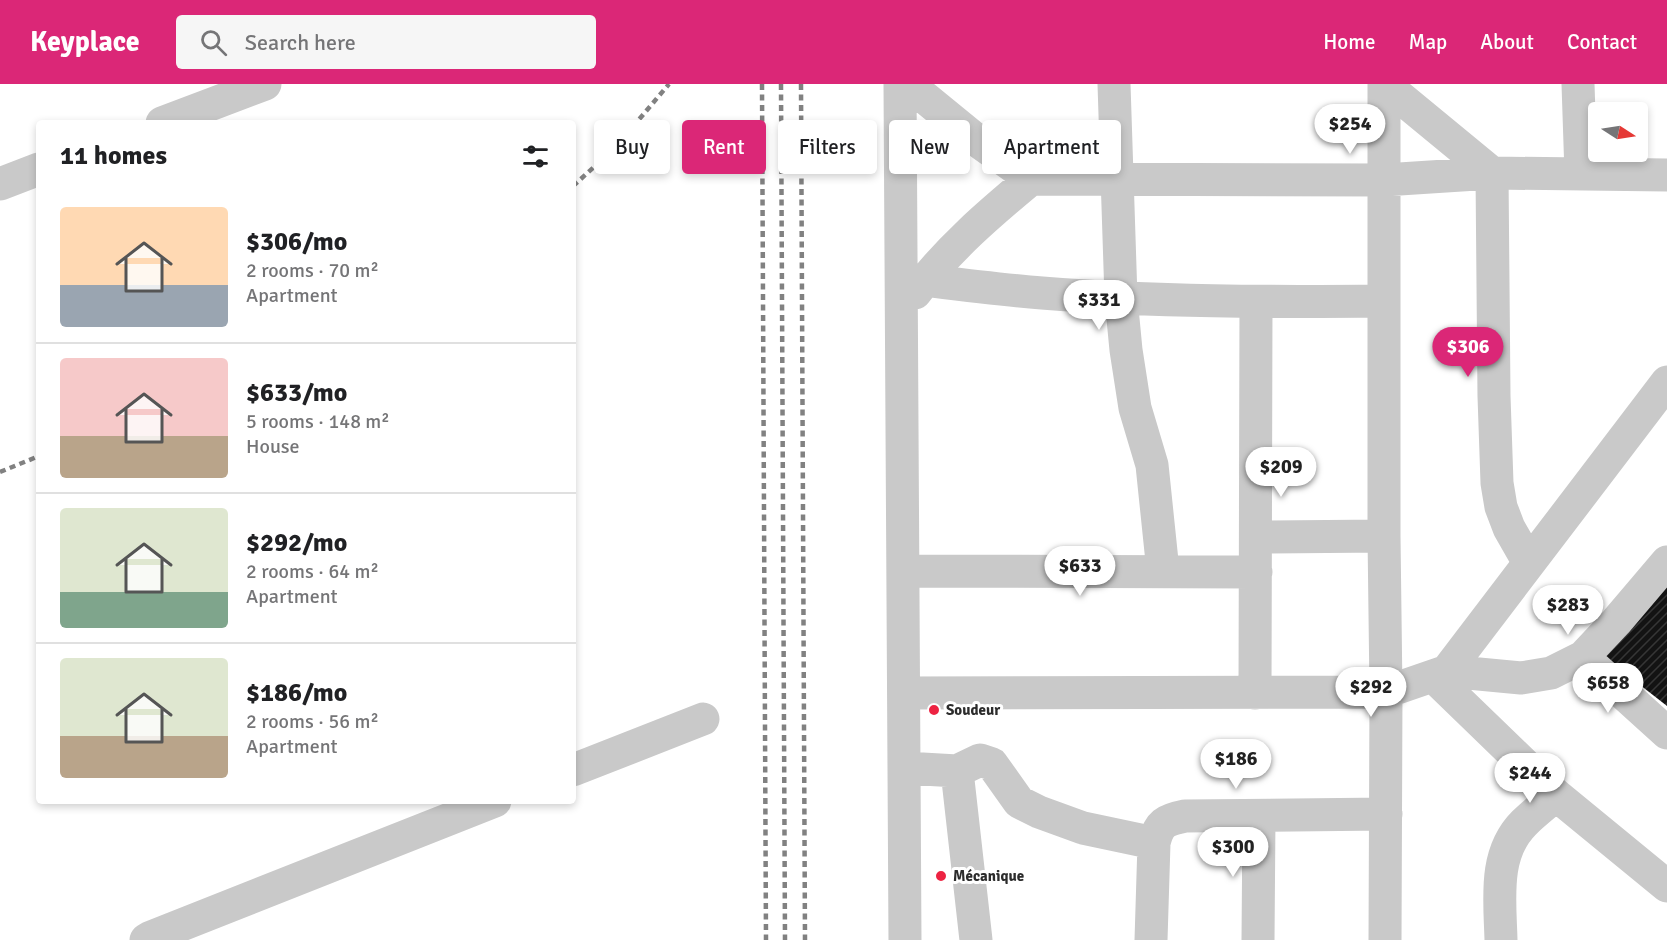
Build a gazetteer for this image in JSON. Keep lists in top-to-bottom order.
{
  "places": ["Soudeur", "Mécanique"],
  "north": "right",
  "page": {
    "header": "Keyplace",
    "search": "Search here",
    "nav": [
      "Home",
      "Map",
      "About",
      "Contact"
    ],
    "price": [
      "$254",
      "$331",
      "$306",
      "$209",
      "$633",
      "$283",
      "$658",
      "$292",
      "$186",
      "$244",
      "$300"
    ],
    "chip": [
      "Buy",
      "Rent",
      "Filters",
      "New",
      "Apartment"
    ],
    "heading": "11 homes",
    "list": [
      {
        "name": "$306/mo",
        "note": "2 rooms · 70 m² · Apartment"
      },
      {
        "name": "$633/mo",
        "note": "5 rooms · 148 m² · House"
      },
      {
        "name": "$292/mo",
        "note": "2 rooms · 64 m² · Apartment"
      },
      {
        "name": "$186/mo",
        "note": "2 rooms · 56 m² · Apartment"
      }
    ]
  }
}
